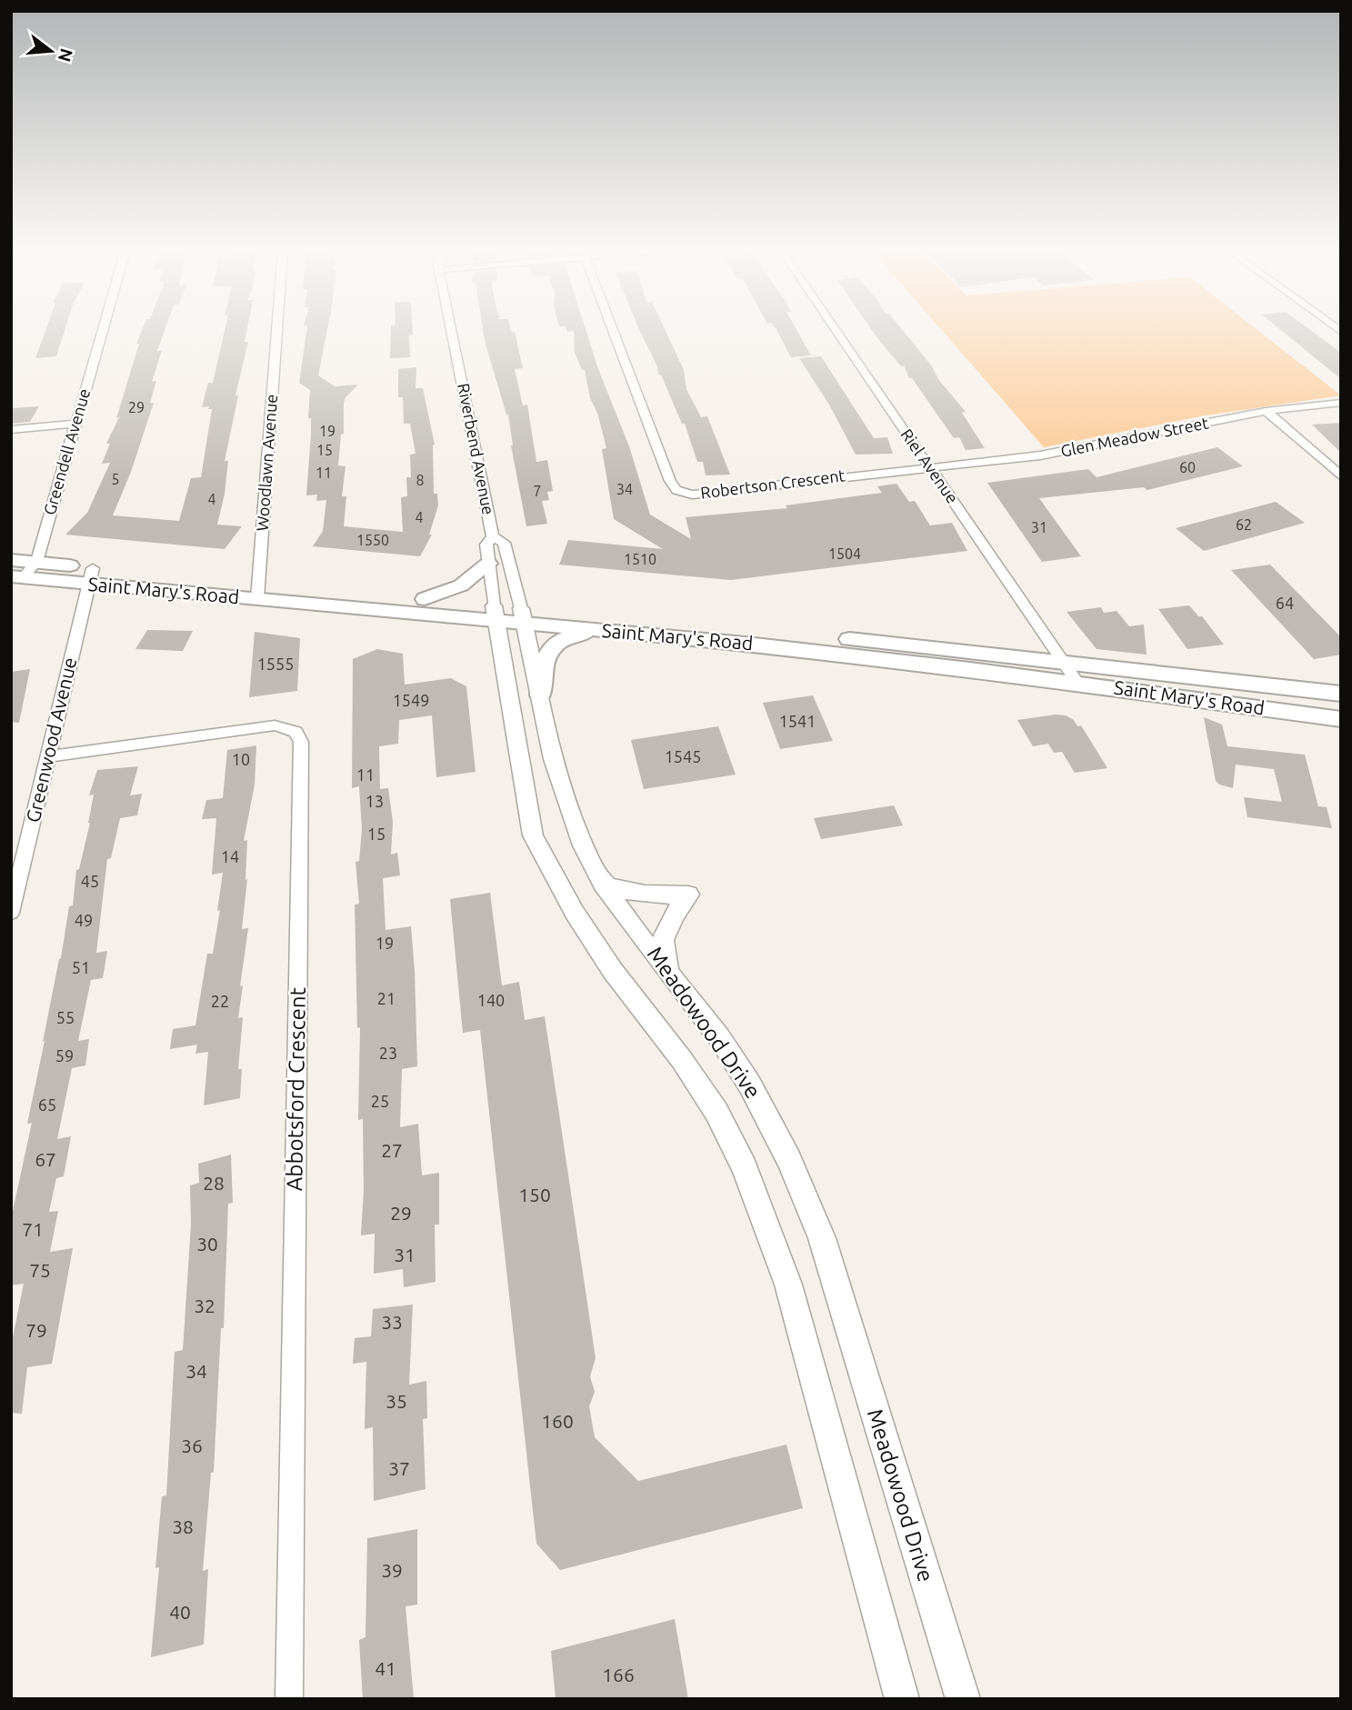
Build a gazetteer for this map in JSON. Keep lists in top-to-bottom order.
{
  "streets": {
    "main road": ["Saint Mary's Road"],
    "street": [
      "Glen Meadow Street",
      "Riverbend Avenue",
      "Greendell Avenue",
      "Woodlawn Avenue",
      "Riel Avenue",
      "Robertson Crescent",
      "Greenwood Avenue",
      "Meadowood Drive",
      "Abbotsford Crescent"
    ]
  },
  "crossings": [
    ["Glen Meadow Street", "Riel Avenue"],
    ["Glen Meadow Street", "Robertson Crescent"],
    ["Riverbend Avenue", "Saint Mary's Road"],
    ["Riverbend Avenue", "Meadowood Drive"],
    ["Greendell Avenue", "Saint Mary's Road"],
    ["Woodlawn Avenue", "Saint Mary's Road"],
    ["Riel Avenue", "Robertson Crescent"],
    ["Riel Avenue", "Saint Mary's Road"],
    ["Saint Mary's Road", "Greenwood Avenue"],
    ["Saint Mary's Road", "Meadowood Drive"],
    ["Greenwood Avenue", "Abbotsford Crescent"]
  ],
  "house_numbers": [
    "29",
    "19",
    "15",
    "60",
    "11",
    "5",
    "8",
    "34",
    "7",
    "4",
    "4",
    "62",
    "31",
    "1550",
    "1504",
    "1510",
    "64",
    "1555",
    "1549",
    "1541",
    "1545",
    "10",
    "11",
    "13",
    "15",
    "14",
    "45",
    "49",
    "19",
    "51",
    "21",
    "140",
    "22",
    "55",
    "23",
    "59",
    "25",
    "65",
    "27",
    "67",
    "28",
    "150",
    "29",
    "71",
    "30",
    "31",
    "75",
    "32",
    "33",
    "79",
    "34",
    "35",
    "160",
    "36",
    "37",
    "38",
    "39",
    "40",
    "41",
    "166"
  ],
  "north": "right"
}
